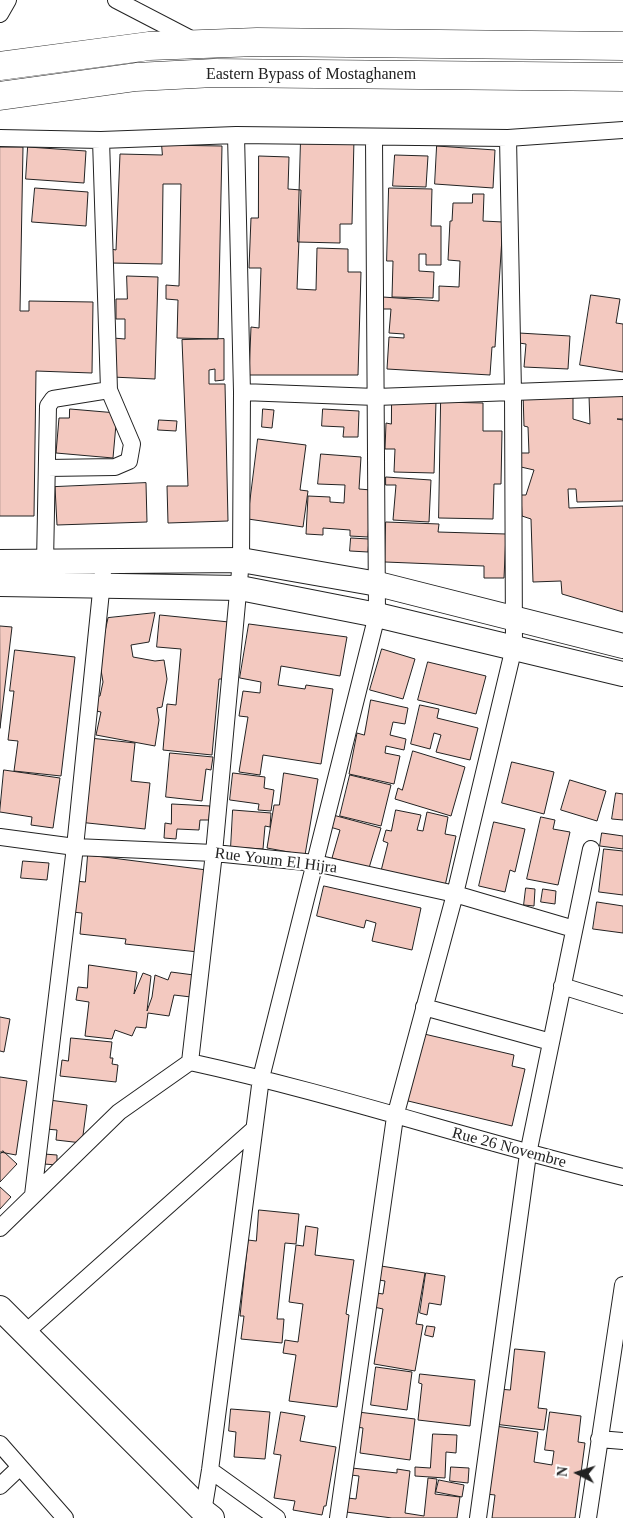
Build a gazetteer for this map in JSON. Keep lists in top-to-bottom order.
{
  "streets": {
    "highway": ["Eastern Bypass of Mostaghanem"],
    "street": ["Rue Youm El Hijra", "Rue 26 Novembre"]
  },
  "north": "left"
}
